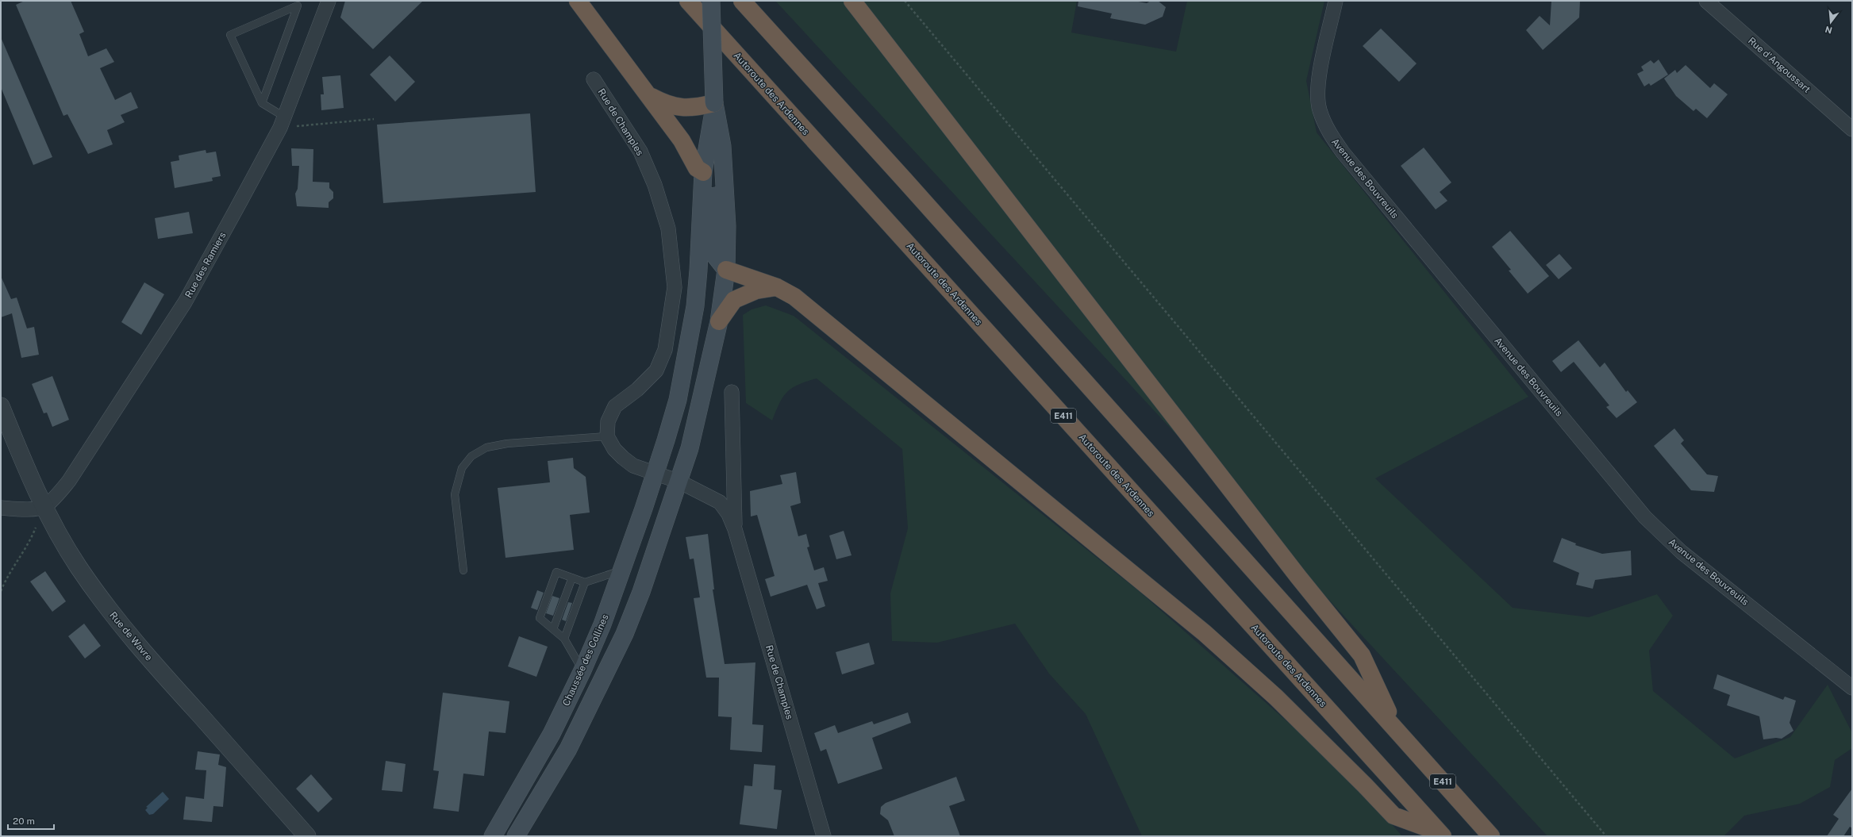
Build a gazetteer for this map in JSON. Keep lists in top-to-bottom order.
{
  "streets": {
    "highway": ["Autoroute des Ardennes", "E411"],
    "main road": ["Chaussée des Collines"],
    "street": [
      "Rue d'Angoussart",
      "Rue de Champles",
      "Avenue des Bouvreuils",
      "Rue des Ramiers",
      "Rue de Wavre"
    ]
  },
  "crossings": [
    ["Rue de Champles", "Chaussée des Collines"],
    ["Rue des Ramiers", "Rue de Wavre"]
  ],
  "scale_bar": "20 m",
  "north": "bottom"
}
